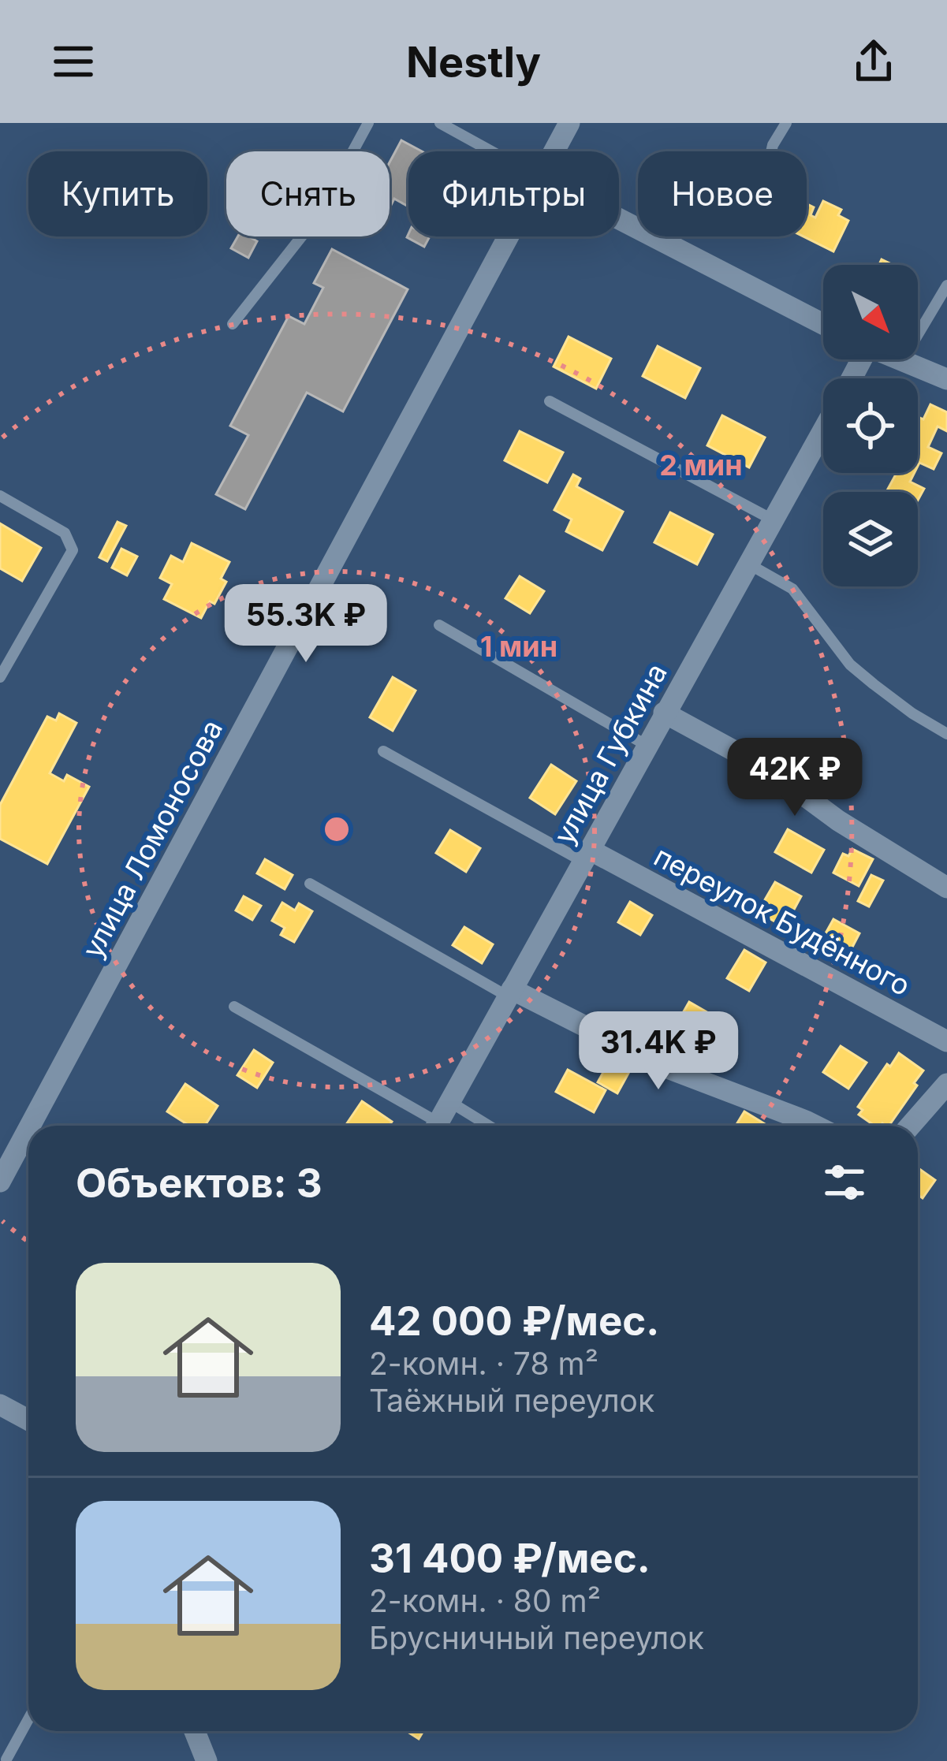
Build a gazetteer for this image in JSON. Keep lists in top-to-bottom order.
{
  "streets": {
    "street": ["улица Губкина", "улица Ломоносова", "переулок Будённого"]
  },
  "crossings": [
    ["улица Губкина", "переулок Будённого"]
  ],
  "north": "bottom right",
  "page": {
    "header": "Nestly",
    "chip": [
      "Купить",
      "Снять",
      "Фильтры",
      "Новое"
    ],
    "price": ["55.3K ₽", "42K ₽", "31.4K ₽"],
    "heading": "Объектов: 3",
    "list": [
      {
        "name": "42 000 ₽/мес.",
        "note": "2-комн. · 78 m² · Таёжный переулок"
      },
      {
        "name": "31 400 ₽/мес.",
        "note": "2-комн. · 80 m² · Брусничный переулок"
      }
    ]
  },
  "rings": ["2 мин", "1 мин"]
}
